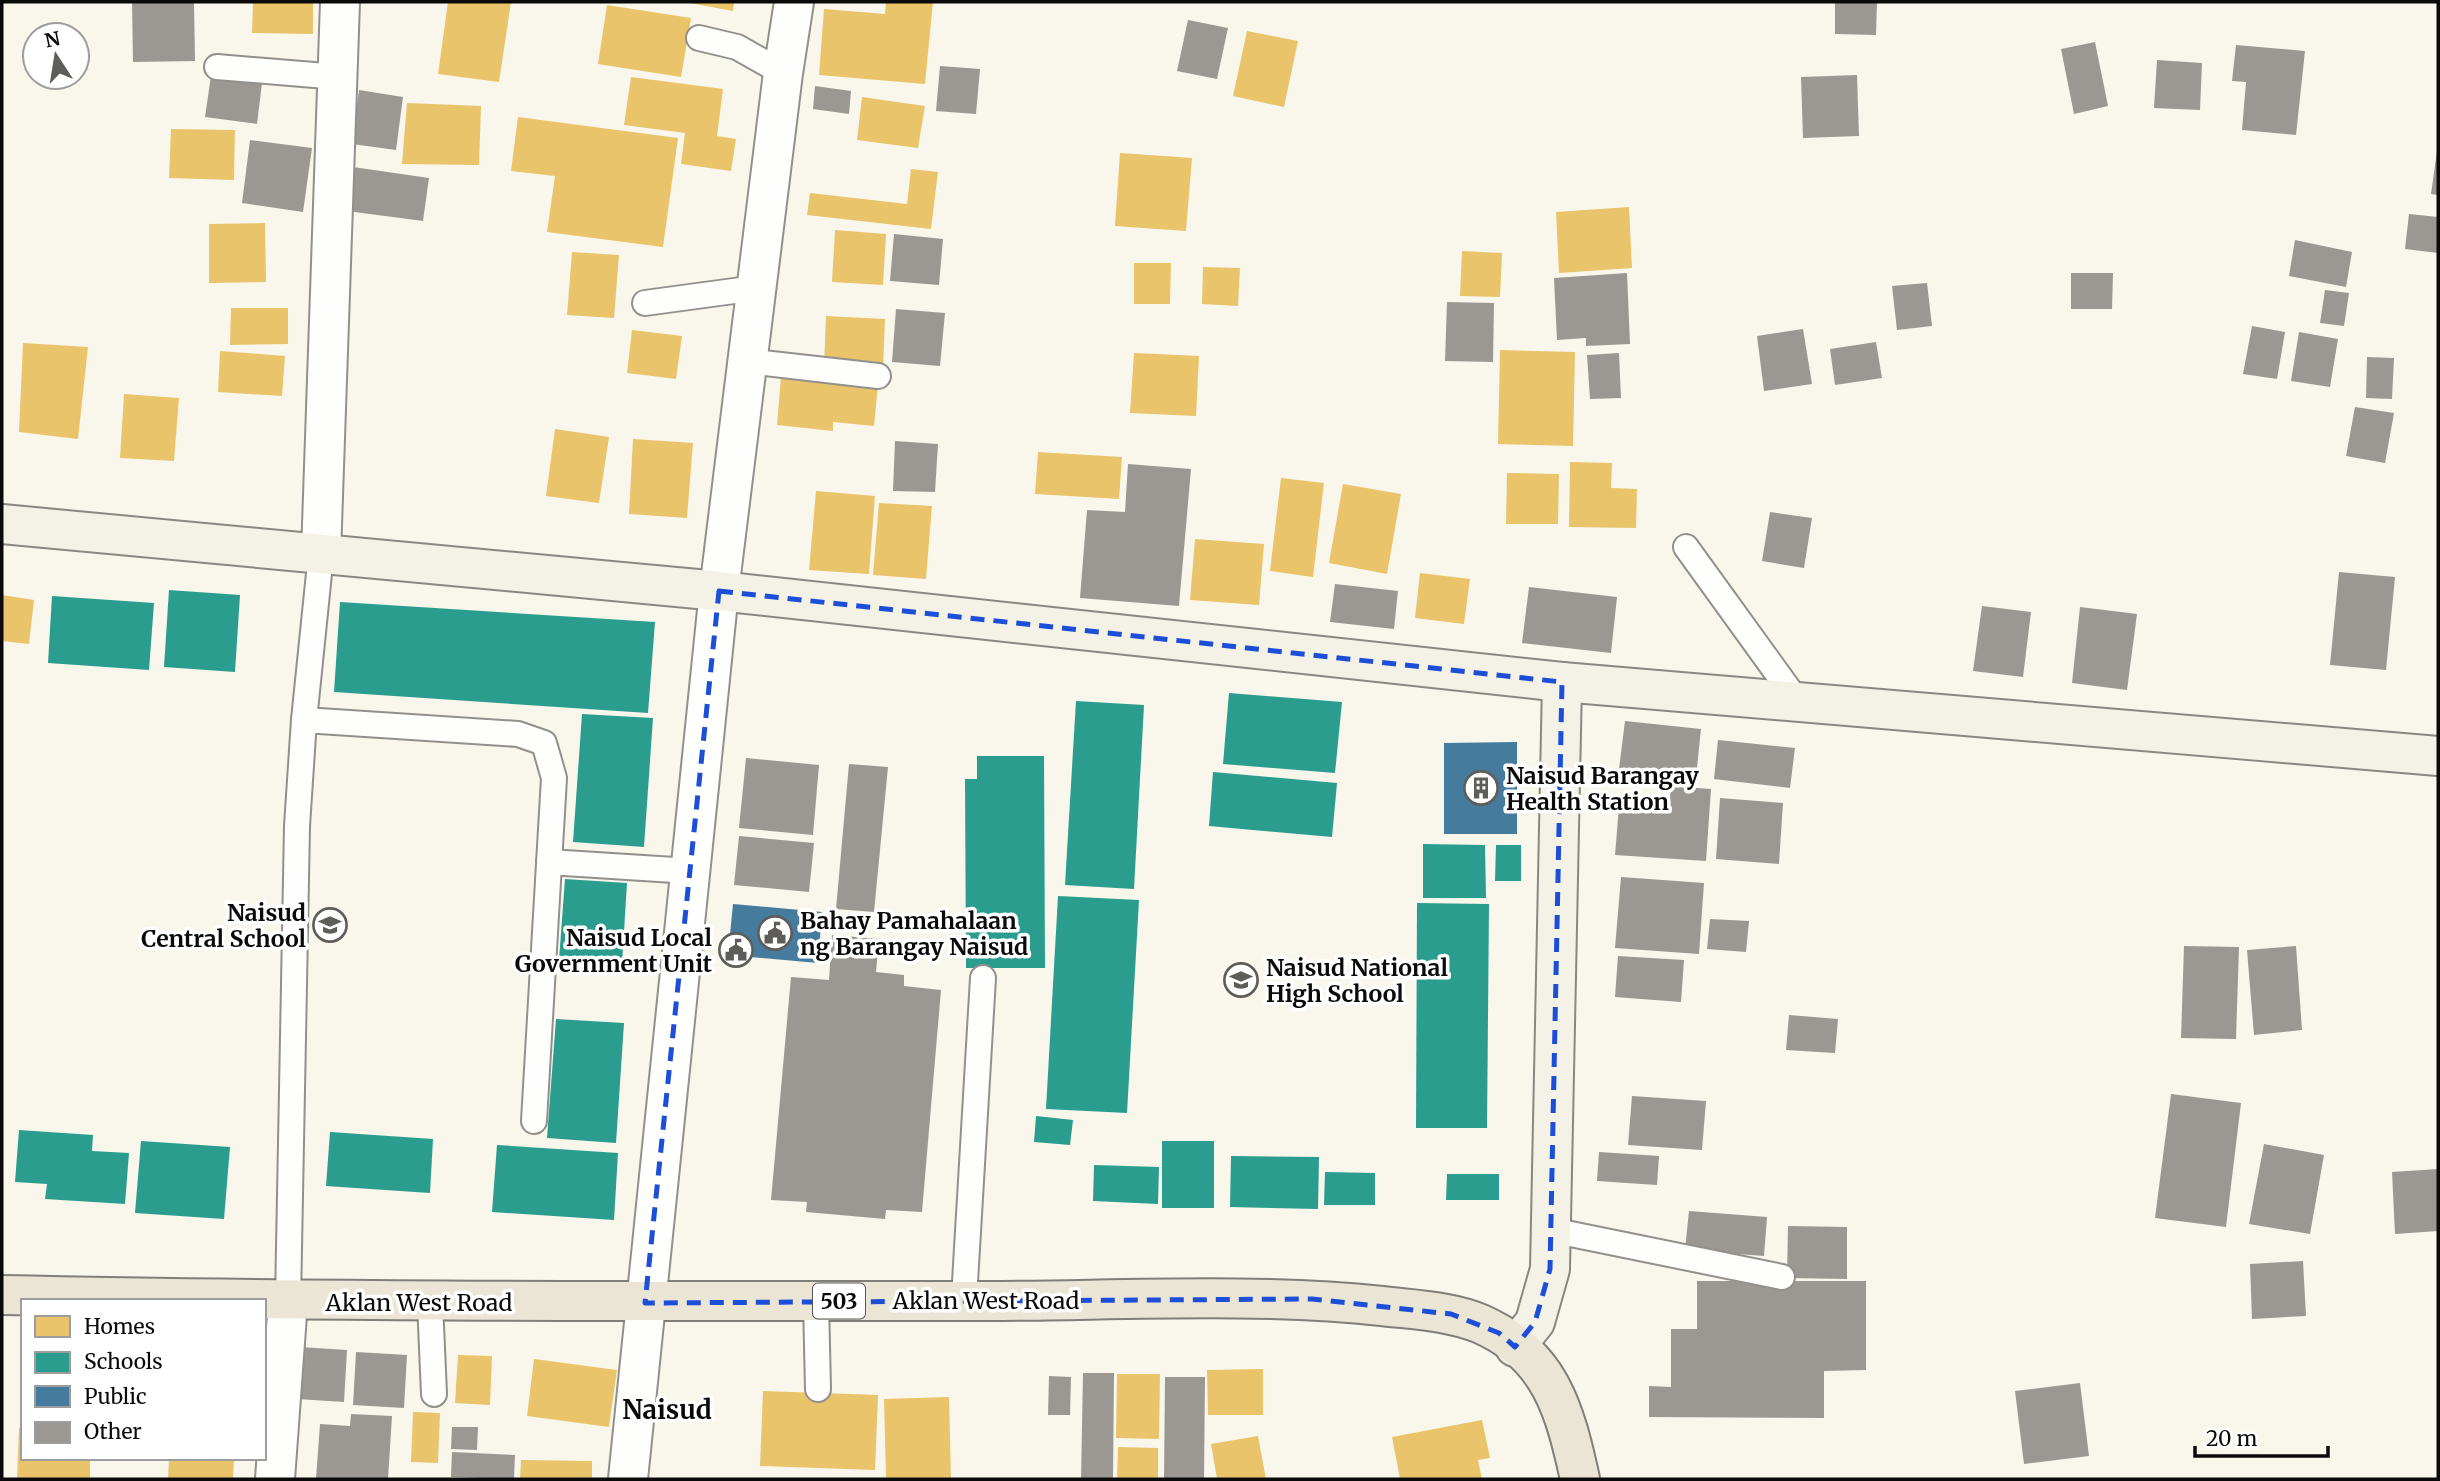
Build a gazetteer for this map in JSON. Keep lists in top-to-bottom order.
{
  "streets": {
    "main road": ["Aklan West Road", "503"]
  },
  "districts": ["Naisud"],
  "places": {
    "building": ["Naisud Barangay Health Station"],
    "school or university": ["Naisud Central School", "Naisud National High School"],
    "public building": ["Bahay Pamahalaan ng Barangay Naisud", "Naisud Local Government Unit"]
  },
  "legend": [
    "Homes",
    "Schools",
    "Public",
    "Other"
  ],
  "scale_bar": "20 m",
  "north": "top"
}
